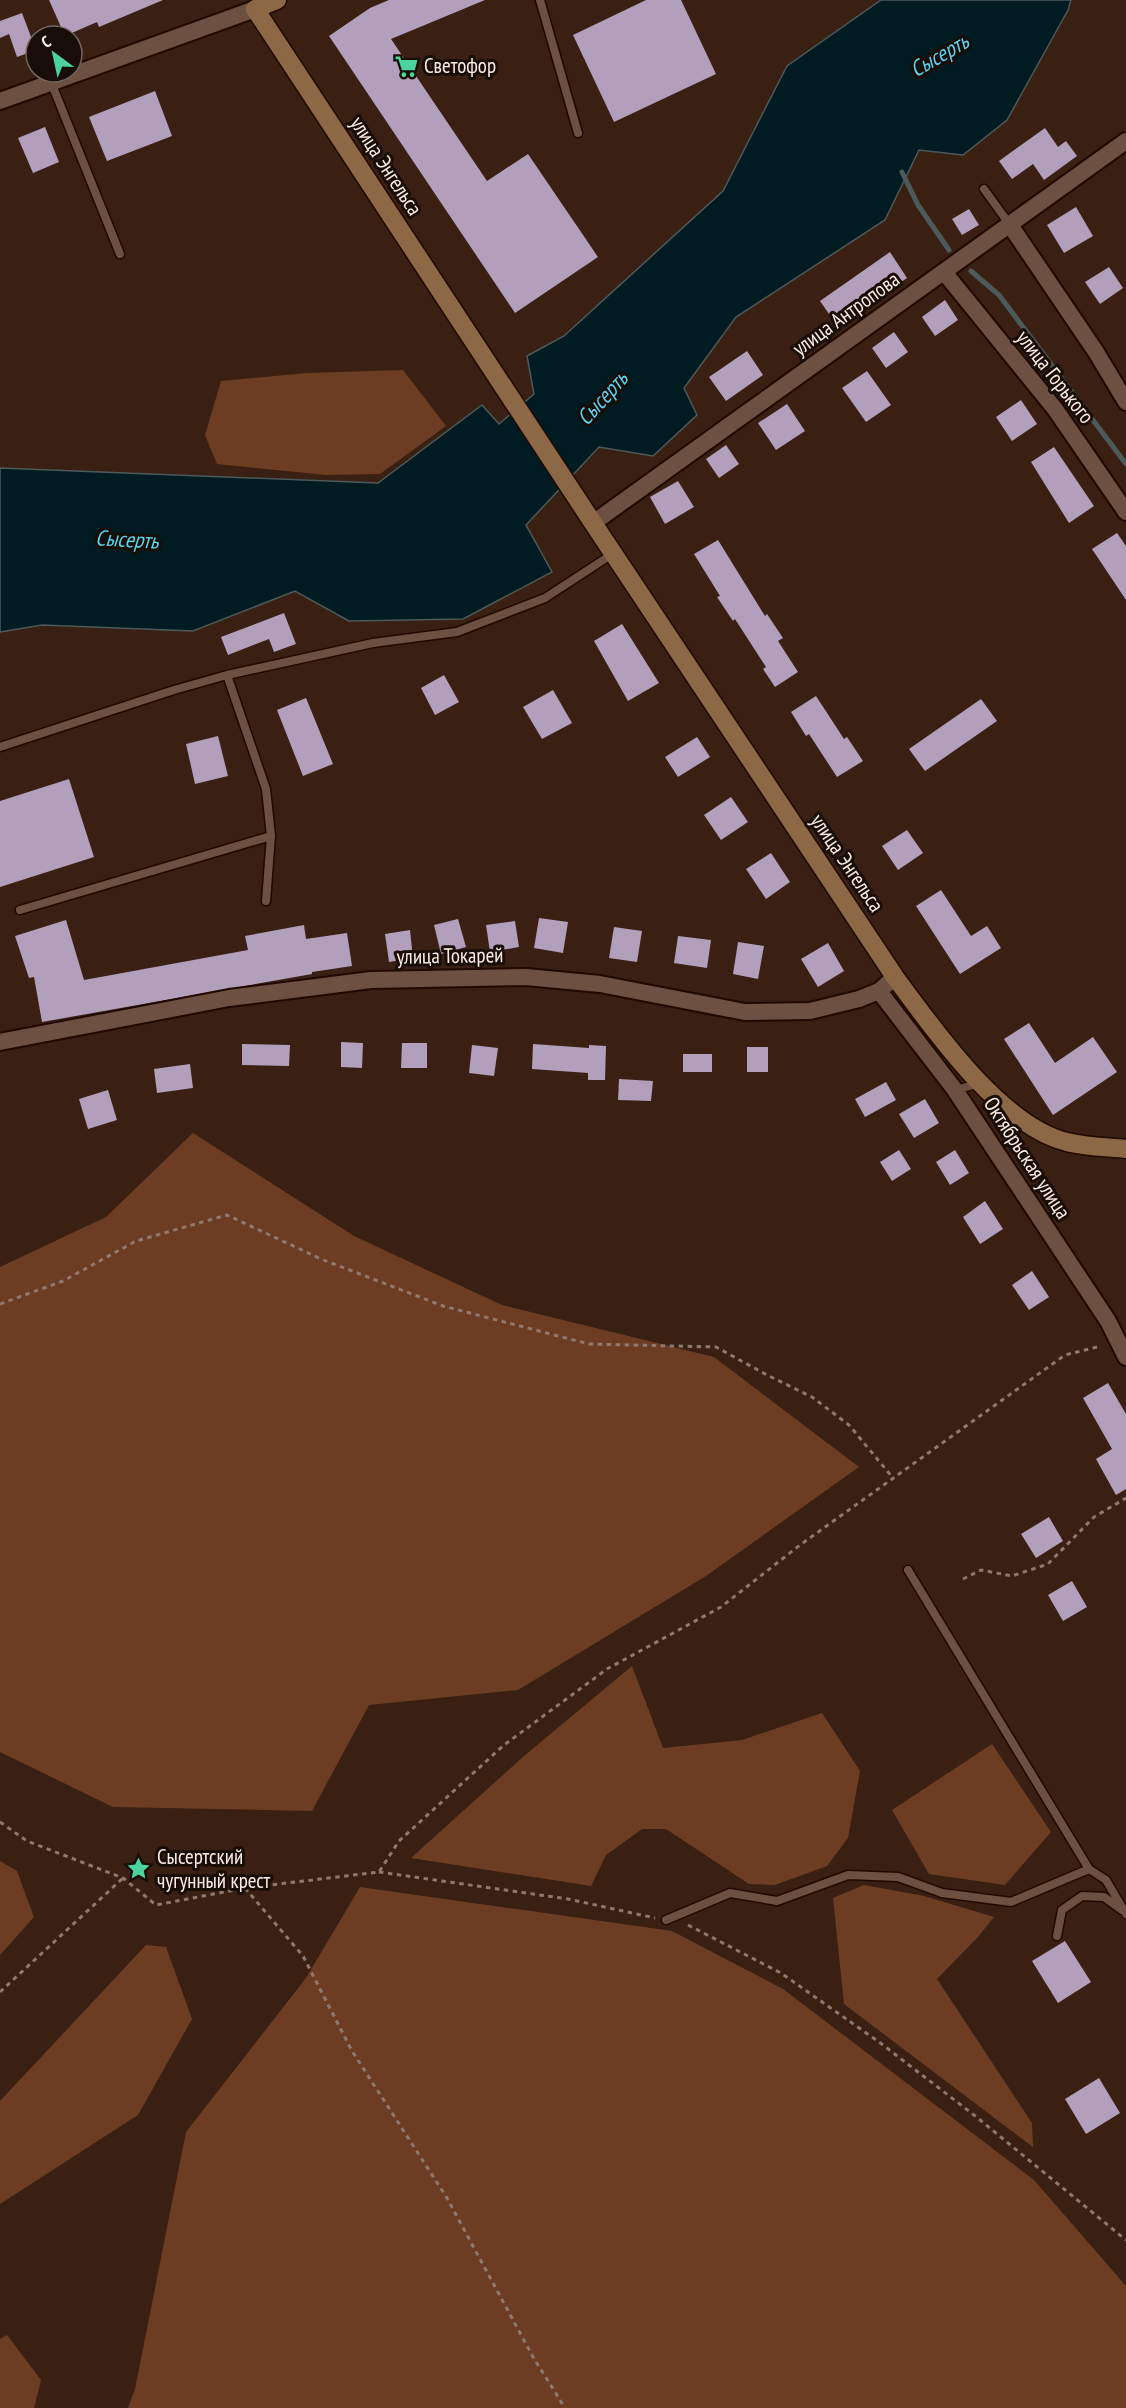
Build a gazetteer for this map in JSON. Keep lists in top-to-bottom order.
{
  "streets": {
    "street": [
      "улица Энгельса",
      "улица Антропова",
      "улица Горького",
      "улица Токарей",
      "Октябрьская улица"
    ]
  },
  "crossings": [
    ["улица Энгельса", "улица Антропова"],
    ["улица Энгельса", "улица Токарей"],
    ["улица Антропова", "улица Горького"],
    ["улица Токарей", "Октябрьская улица"]
  ],
  "water": ["Сысерть"],
  "places": {
    "supermarket": ["Светофор"],
    "place": ["Сысертский чугунный крест"]
  },
  "north": "top left"
}
